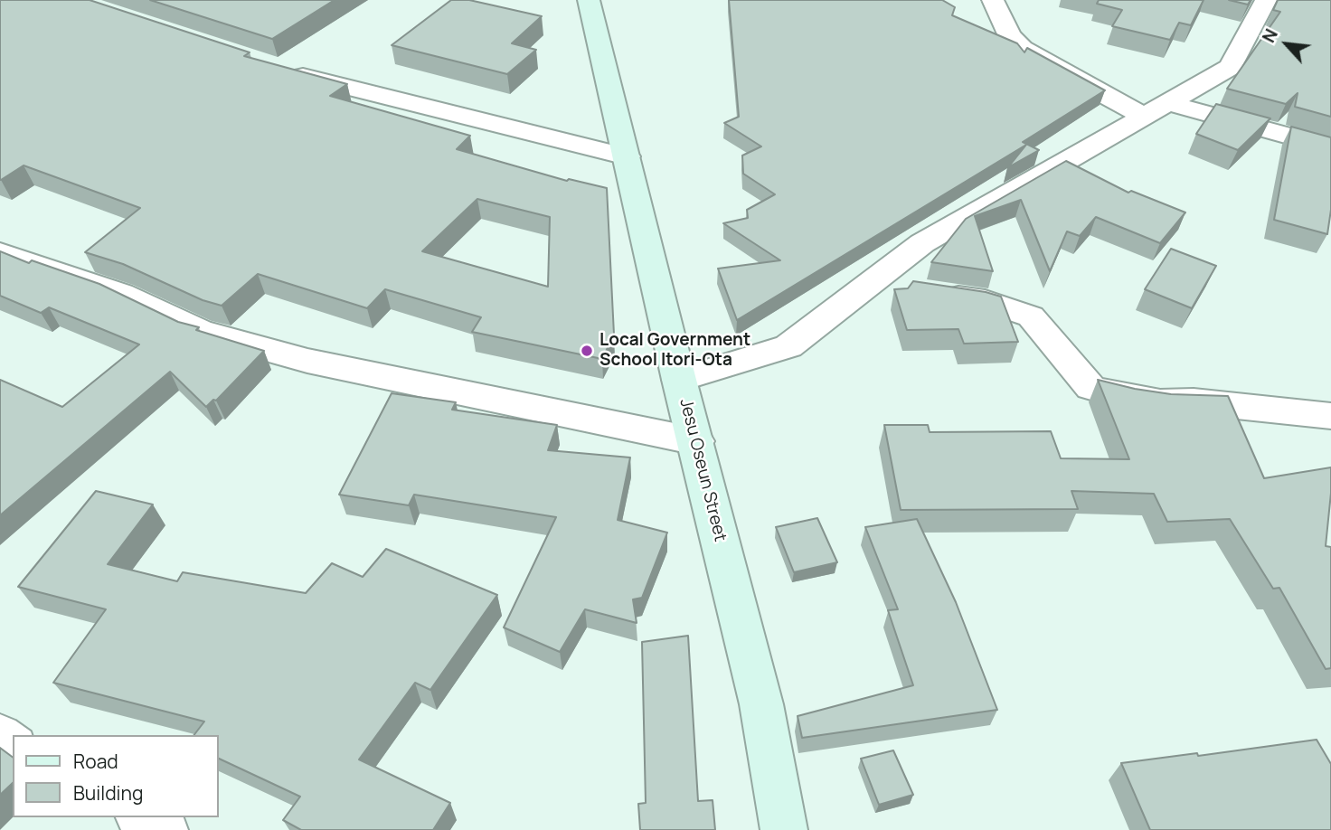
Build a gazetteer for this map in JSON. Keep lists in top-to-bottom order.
{
  "streets": {
    "main road": ["Jesu Oseun Street"]
  },
  "places": ["Local Government School Itori-Ota"],
  "legend": ["Road", "Building"],
  "north": "top left"
}
